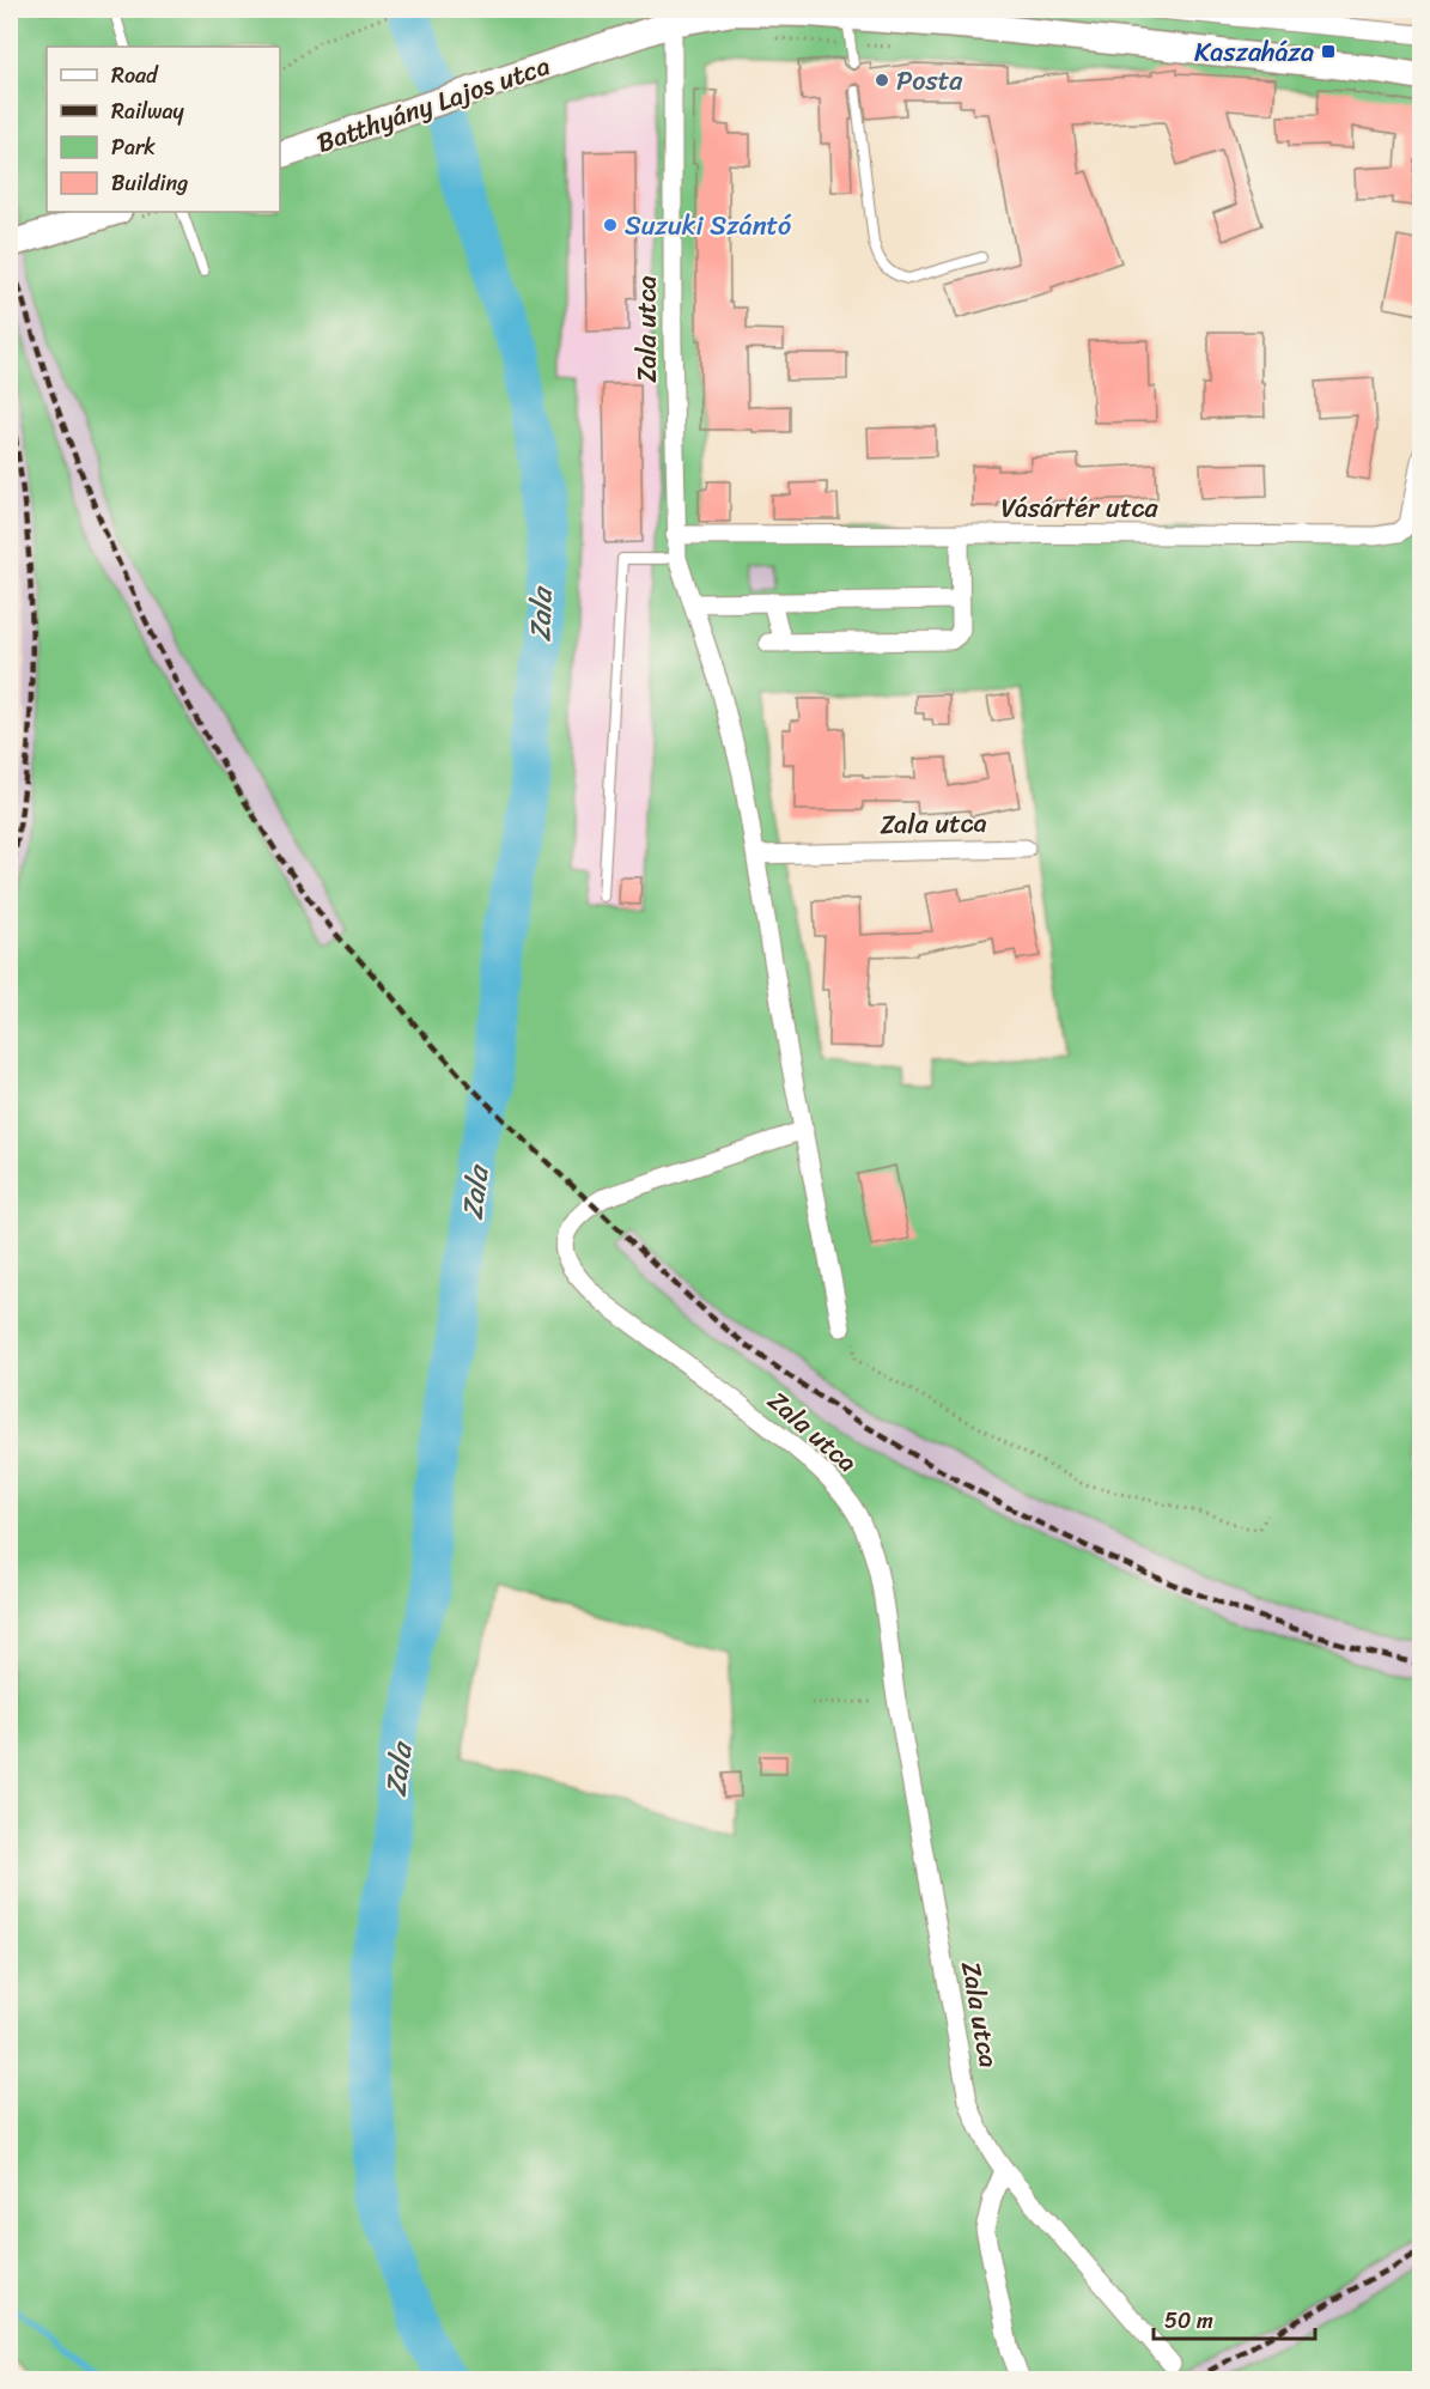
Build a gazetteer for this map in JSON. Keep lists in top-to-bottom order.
{
  "streets": {
    "street": ["Batthyány Lajos utca", "Zala utca", "Vásártér utca"]
  },
  "crossings": [
    ["Batthyány Lajos utca", "Zala utca"],
    ["Zala utca", "Vásártér utca"]
  ],
  "water": ["Zala"],
  "places": {
    "transit": ["Kaszaháza"],
    "other": ["Posta", "Suzuki Szántó"]
  },
  "legend": [
    "Road",
    "Railway",
    "Park",
    "Building"
  ],
  "scale_bar": "50 m"
}
